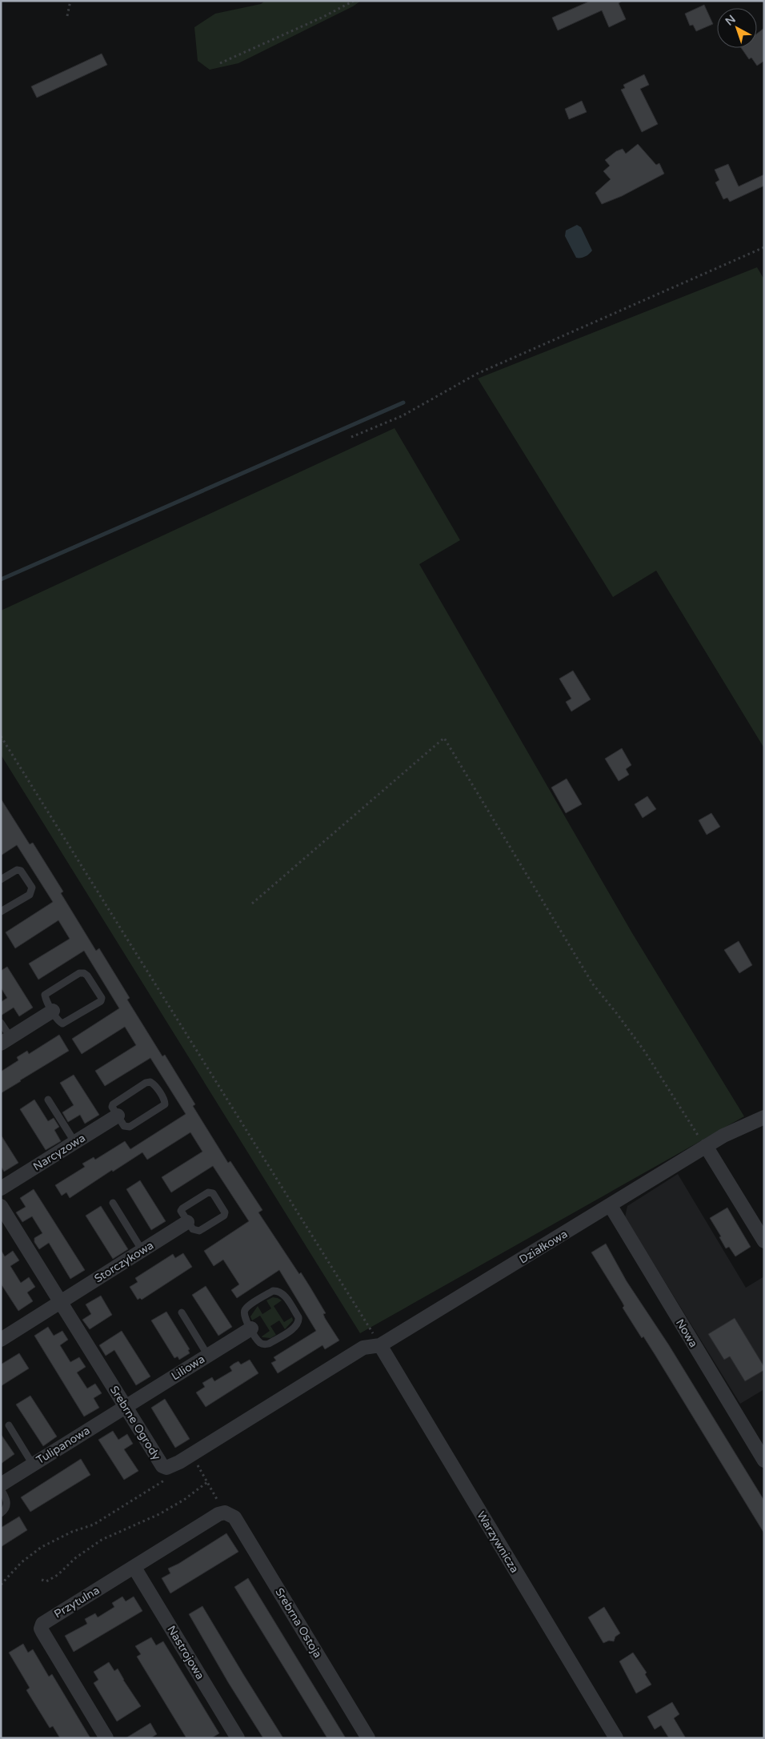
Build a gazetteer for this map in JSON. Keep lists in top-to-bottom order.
{
  "streets": {
    "street": [
      "Narcyzowa",
      "Działkowa",
      "Storczykowa",
      "Nowa",
      "Liliowa",
      "Srebrne Ogrody",
      "Tulipanowa",
      "Warzywnicza",
      "Przytulna",
      "Srebrna Ostoja",
      "Nastrojowa"
    ]
  },
  "crossings": [
    ["Działkowa", "Nowa"],
    ["Działkowa", "Srebrne Ogrody"],
    ["Działkowa", "Warzywnicza"],
    ["Storczykowa", "Srebrne Ogrody"],
    ["Liliowa", "Srebrne Ogrody"],
    ["Liliowa", "Tulipanowa"],
    ["Srebrne Ogrody", "Tulipanowa"],
    ["Srebrne Ogrody", "Warzywnicza"],
    ["Przytulna", "Srebrna Ostoja"],
    ["Przytulna", "Nastrojowa"]
  ],
  "north": "top left"
}
